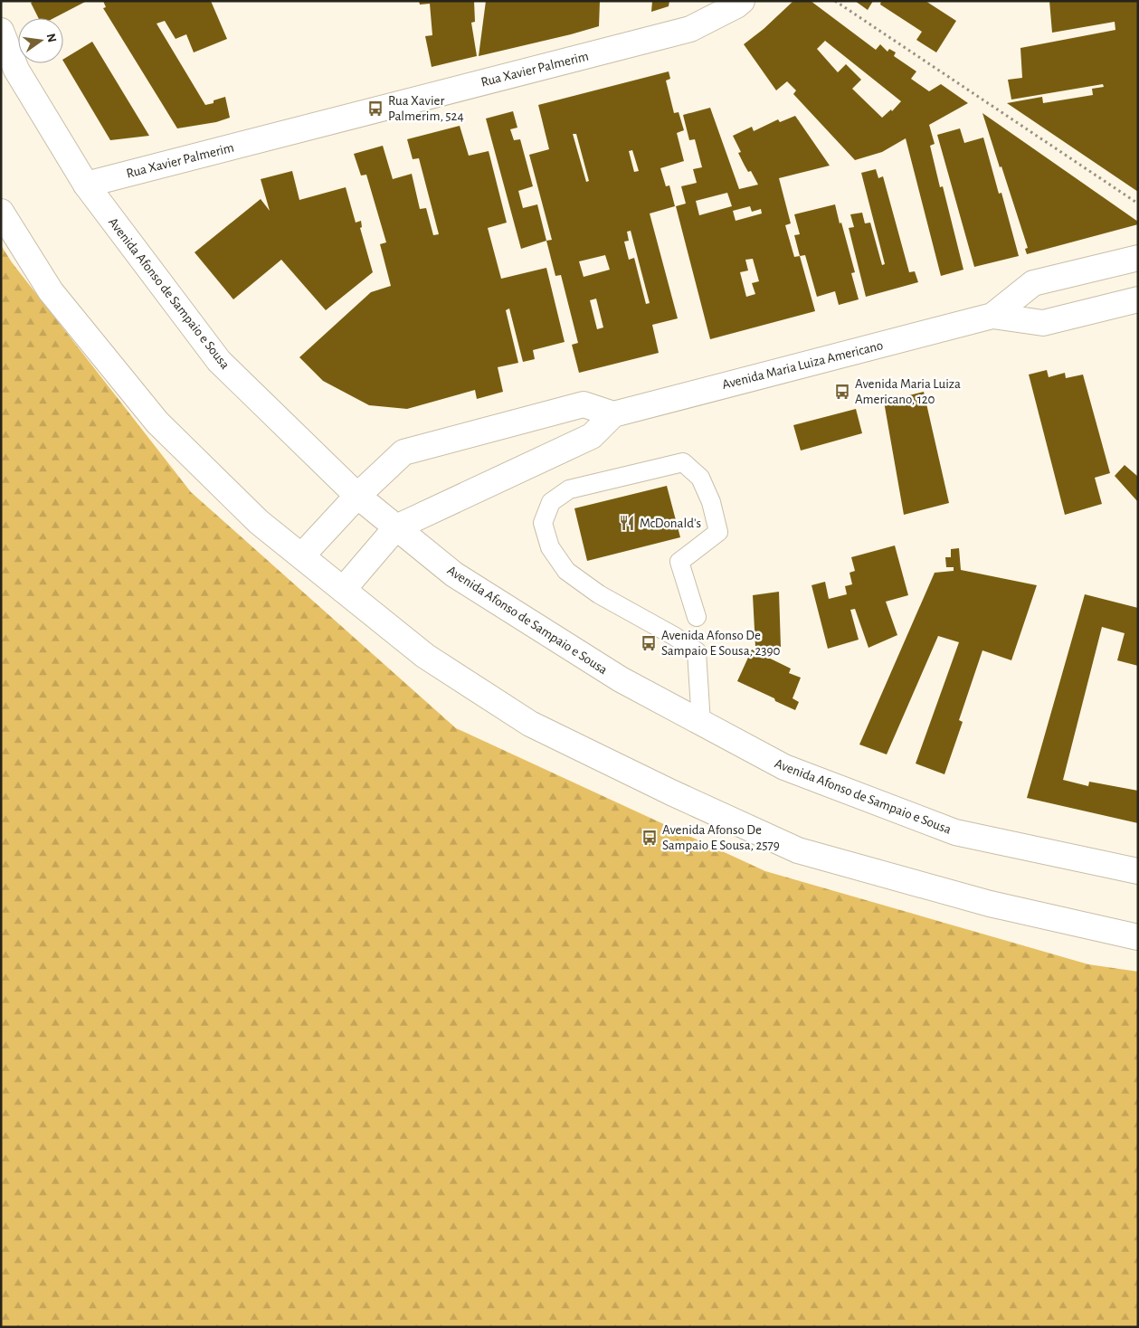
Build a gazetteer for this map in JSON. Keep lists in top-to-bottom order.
{
  "streets": {
    "main road": ["Rua Xavier Palmerim", "Avenida Afonso de Sampaio e Sousa", "Avenida Maria Luiza Americano"]
  },
  "crossings": [
    ["Rua Xavier Palmerim", "Avenida Afonso de Sampaio e Sousa"]
  ],
  "places": {
    "bus stop": [
      "Rua Xavier Palmerim, 524",
      "Avenida Maria Luiza Americano, 120",
      "Avenida Afonso De Sampaio E Sousa, 2390",
      "Avenida Afonso De Sampaio E Sousa, 2579"
    ],
    "restaurant": ["McDonald's"]
  },
  "north": "right"
}
